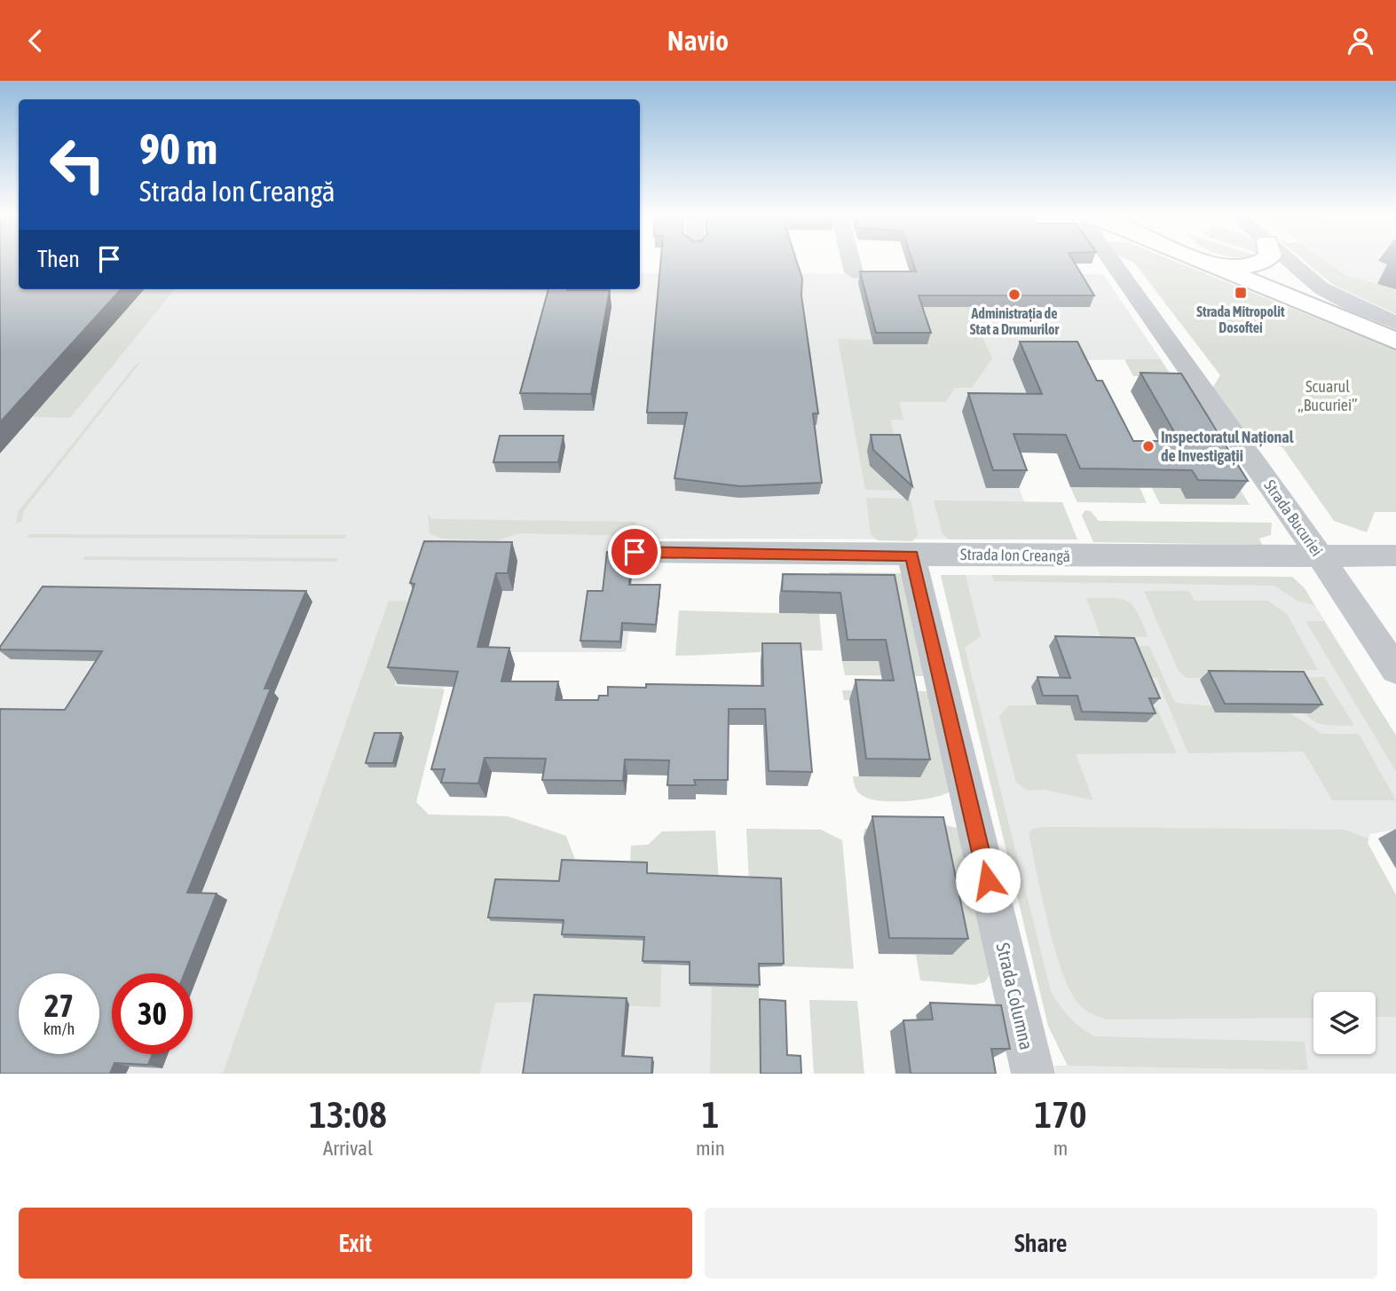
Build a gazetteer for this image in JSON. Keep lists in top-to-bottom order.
{
  "streets": {
    "street": ["Strada Bucuriei", "Strada Ion Creangă", "Strada Columna"]
  },
  "crossings": [
    ["Strada Bucuriei", "Strada Ion Creangă"],
    ["Strada Ion Creangă", "Strada Columna"]
  ],
  "parks": ["Scuarul „Bucuriei”"],
  "places": {
    "transit": ["Strada Mitropolit Dosoftei"],
    "other": ["Administrația de Stat a Drumurilor", "Inspectoratul Național de Investigații"]
  },
  "page": {
    "header": "Navio",
    "turn": ["90 m", "Strada Ion Creangă"],
    "then": "Then",
    "speed": "27 km/h",
    "limit": "30",
    "eta": [
      "13:08",
      "Arrival",
      "1",
      "min",
      "170",
      "m"
    ],
    "buttons": ["Exit", "Share"]
  }
}
